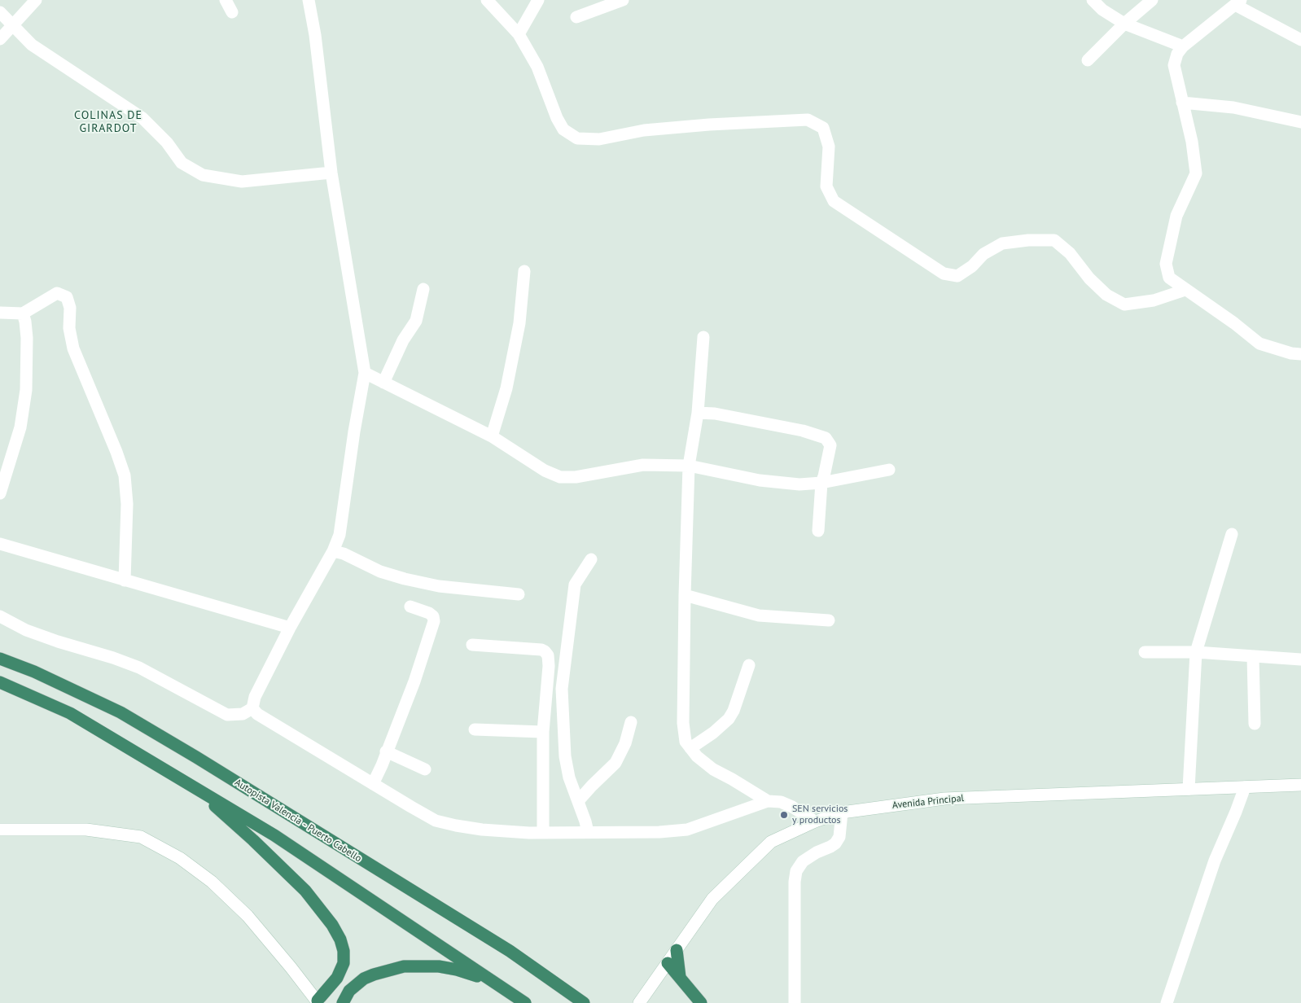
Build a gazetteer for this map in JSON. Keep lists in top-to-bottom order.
{
  "streets": {
    "highway": ["Autopista Valencia - Puerto Cabello"],
    "street": ["Avenida Principal"]
  },
  "districts": ["COLINAS DE GIRARDOT"],
  "places": ["SEN servicios y productos"]
}
